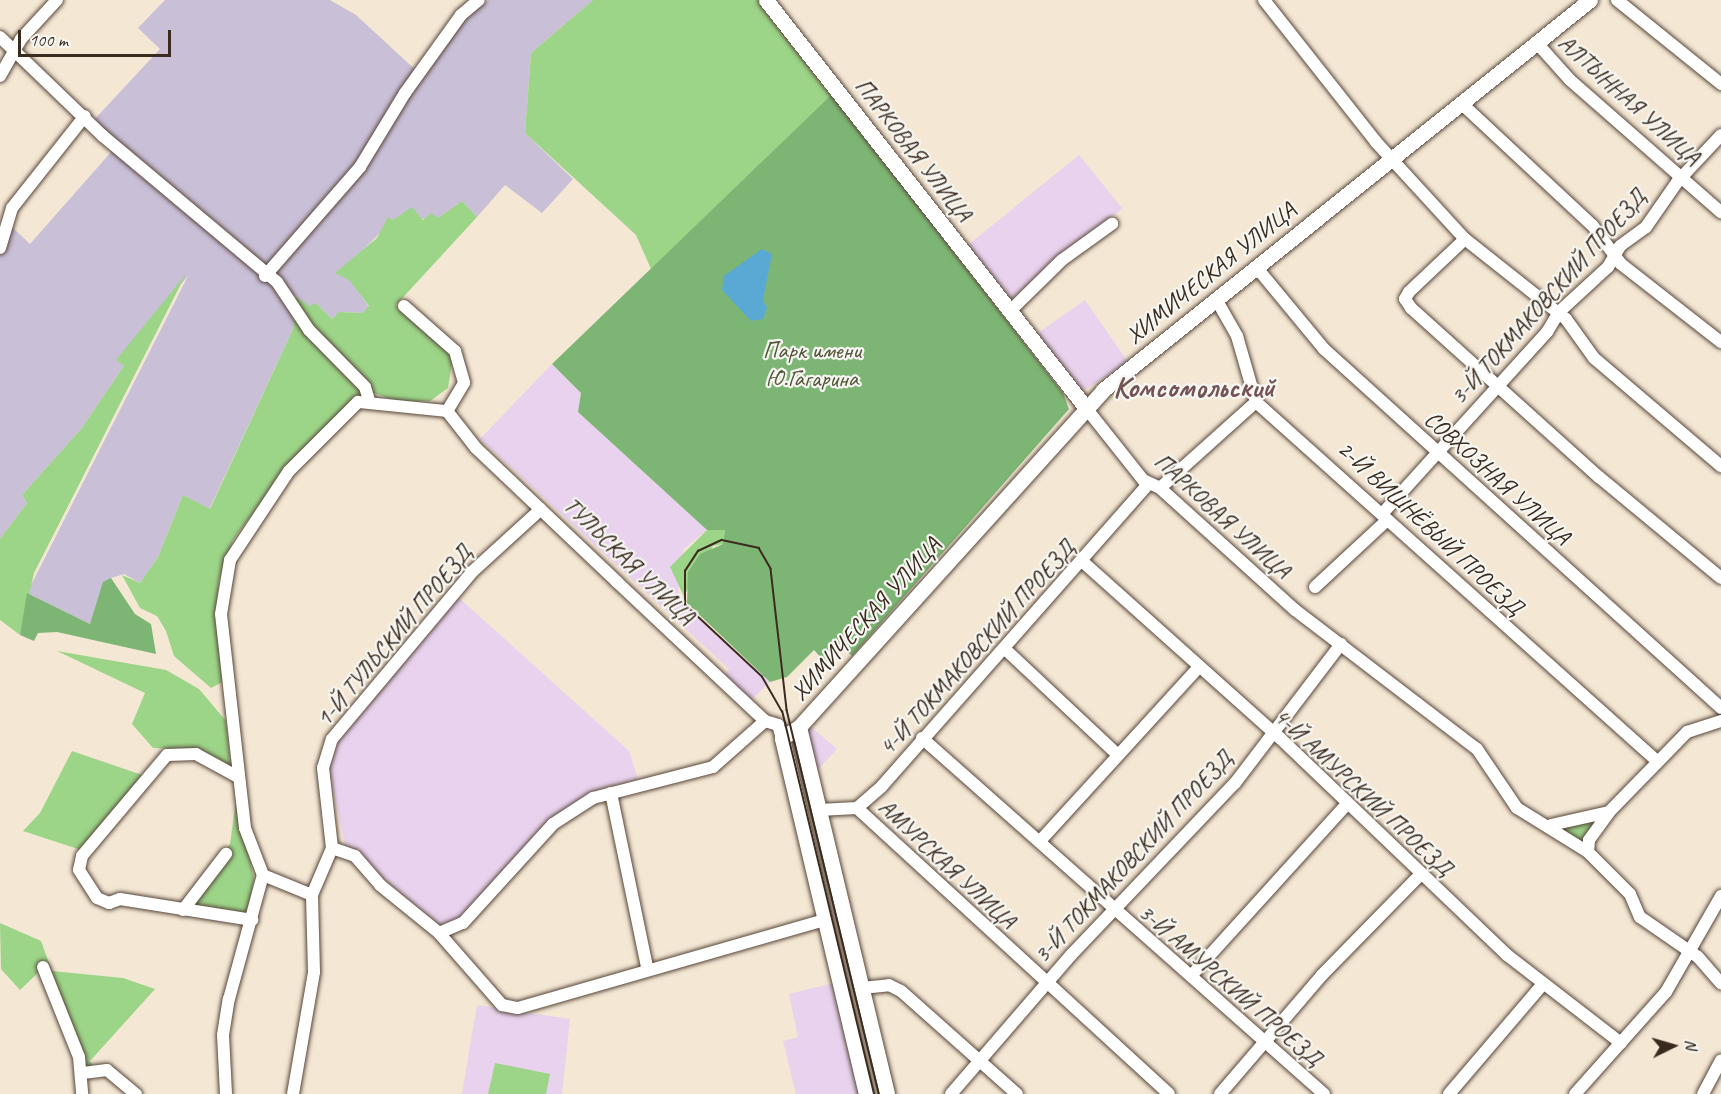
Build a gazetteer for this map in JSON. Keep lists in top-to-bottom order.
{
  "streets": {
    "street": [
      "АЛТЫННАЯ УЛИЦА",
      "ПАРКОВАЯ УЛИЦА",
      "ХИМИЧЕСКАЯ УЛИЦА",
      "3-Й ТОКМАКОВСКИЙ ПРОЕЗД",
      "СОВХОЗНАЯ УЛИЦА",
      "2-Й ВИШНЁВЫЙ ПРОЕЗД",
      "ТУЛЬСКАЯ УЛИЦА",
      "1-Й ТУЛЬСКИЙ ПРОЕЗД",
      "4-Й ТОКМАКОВСКИЙ ПРОЕЗД",
      "4-Й АМУРСКИЙ ПРОЕЗД",
      "АМУРСКАЯ УЛИЦА",
      "3-Й АМУРСКИЙ ПРОЕЗД"
    ]
  },
  "crossings": [
    ["АЛТЫННАЯ УЛИЦА", "ХИМИЧЕСКАЯ УЛИЦА"],
    ["АЛТЫННАЯ УЛИЦА", "3-Й ТОКМАКОВСКИЙ ПРОЕЗД"],
    ["ПАРКОВАЯ УЛИЦА", "ХИМИЧЕСКАЯ УЛИЦА"],
    ["ПАРКОВАЯ УЛИЦА", "3-Й ТОКМАКОВСКИЙ ПРОЕЗД"],
    ["ПАРКОВАЯ УЛИЦА", "4-Й ТОКМАКОВСКИЙ ПРОЕЗД"],
    ["ХИМИЧЕСКАЯ УЛИЦА", "СОВХОЗНАЯ УЛИЦА"],
    ["3-Й ТОКМАКОВСКИЙ ПРОЕЗД", "СОВХОЗНАЯ УЛИЦА"],
    ["3-Й ТОКМАКОВСКИЙ ПРОЕЗД", "2-Й ВИШНЁВЫЙ ПРОЕЗД"],
    ["3-Й ТОКМАКОВСКИЙ ПРОЕЗД", "4-Й АМУРСКИЙ ПРОЕЗД"],
    ["3-Й ТОКМАКОВСКИЙ ПРОЕЗД", "АМУРСКАЯ УЛИЦА"],
    ["3-Й ТОКМАКОВСКИЙ ПРОЕЗД", "3-Й АМУРСКИЙ ПРОЕЗД"],
    ["2-Й ВИШНЁВЫЙ ПРОЕЗД", "4-Й ТОКМАКОВСКИЙ ПРОЕЗД"],
    ["ТУЛЬСКАЯ УЛИЦА", "1-Й ТУЛЬСКИЙ ПРОЕЗД"],
    ["4-Й ТОКМАКОВСКИЙ ПРОЕЗД", "4-Й АМУРСКИЙ ПРОЕЗД"],
    ["4-Й ТОКМАКОВСКИЙ ПРОЕЗД", "АМУРСКАЯ УЛИЦА"],
    ["4-Й ТОКМАКОВСКИЙ ПРОЕЗД", "3-Й АМУРСКИЙ ПРОЕЗД"]
  ],
  "districts": ["Комсомольский"],
  "parks": ["Парк имени Ю.Гагарина"],
  "scale_bar": "100 m",
  "north": "right"
}
